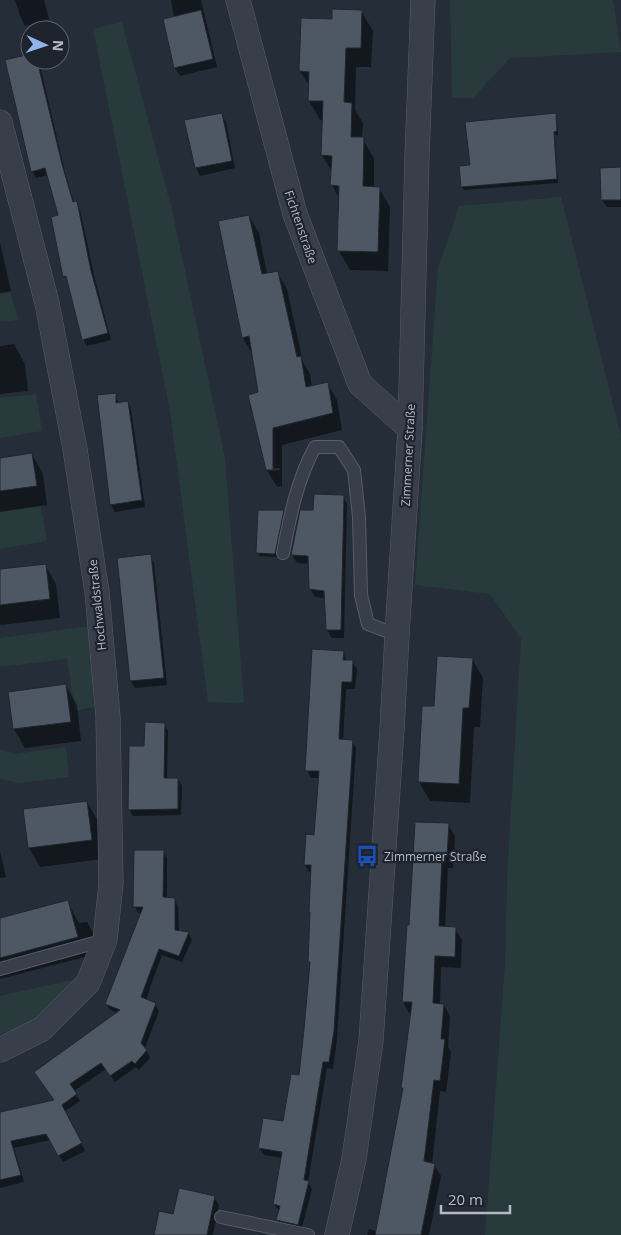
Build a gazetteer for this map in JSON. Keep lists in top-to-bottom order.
{
  "streets": {
    "street": ["Fichtenstraße", "Zimmerner Straße", "Hochwaldstraße"]
  },
  "crossings": [
    ["Fichtenstraße", "Zimmerner Straße"]
  ],
  "places": {
    "bus stop": ["Zimmerner Straße"]
  },
  "scale_bar": "20 m",
  "north": "right"
}
